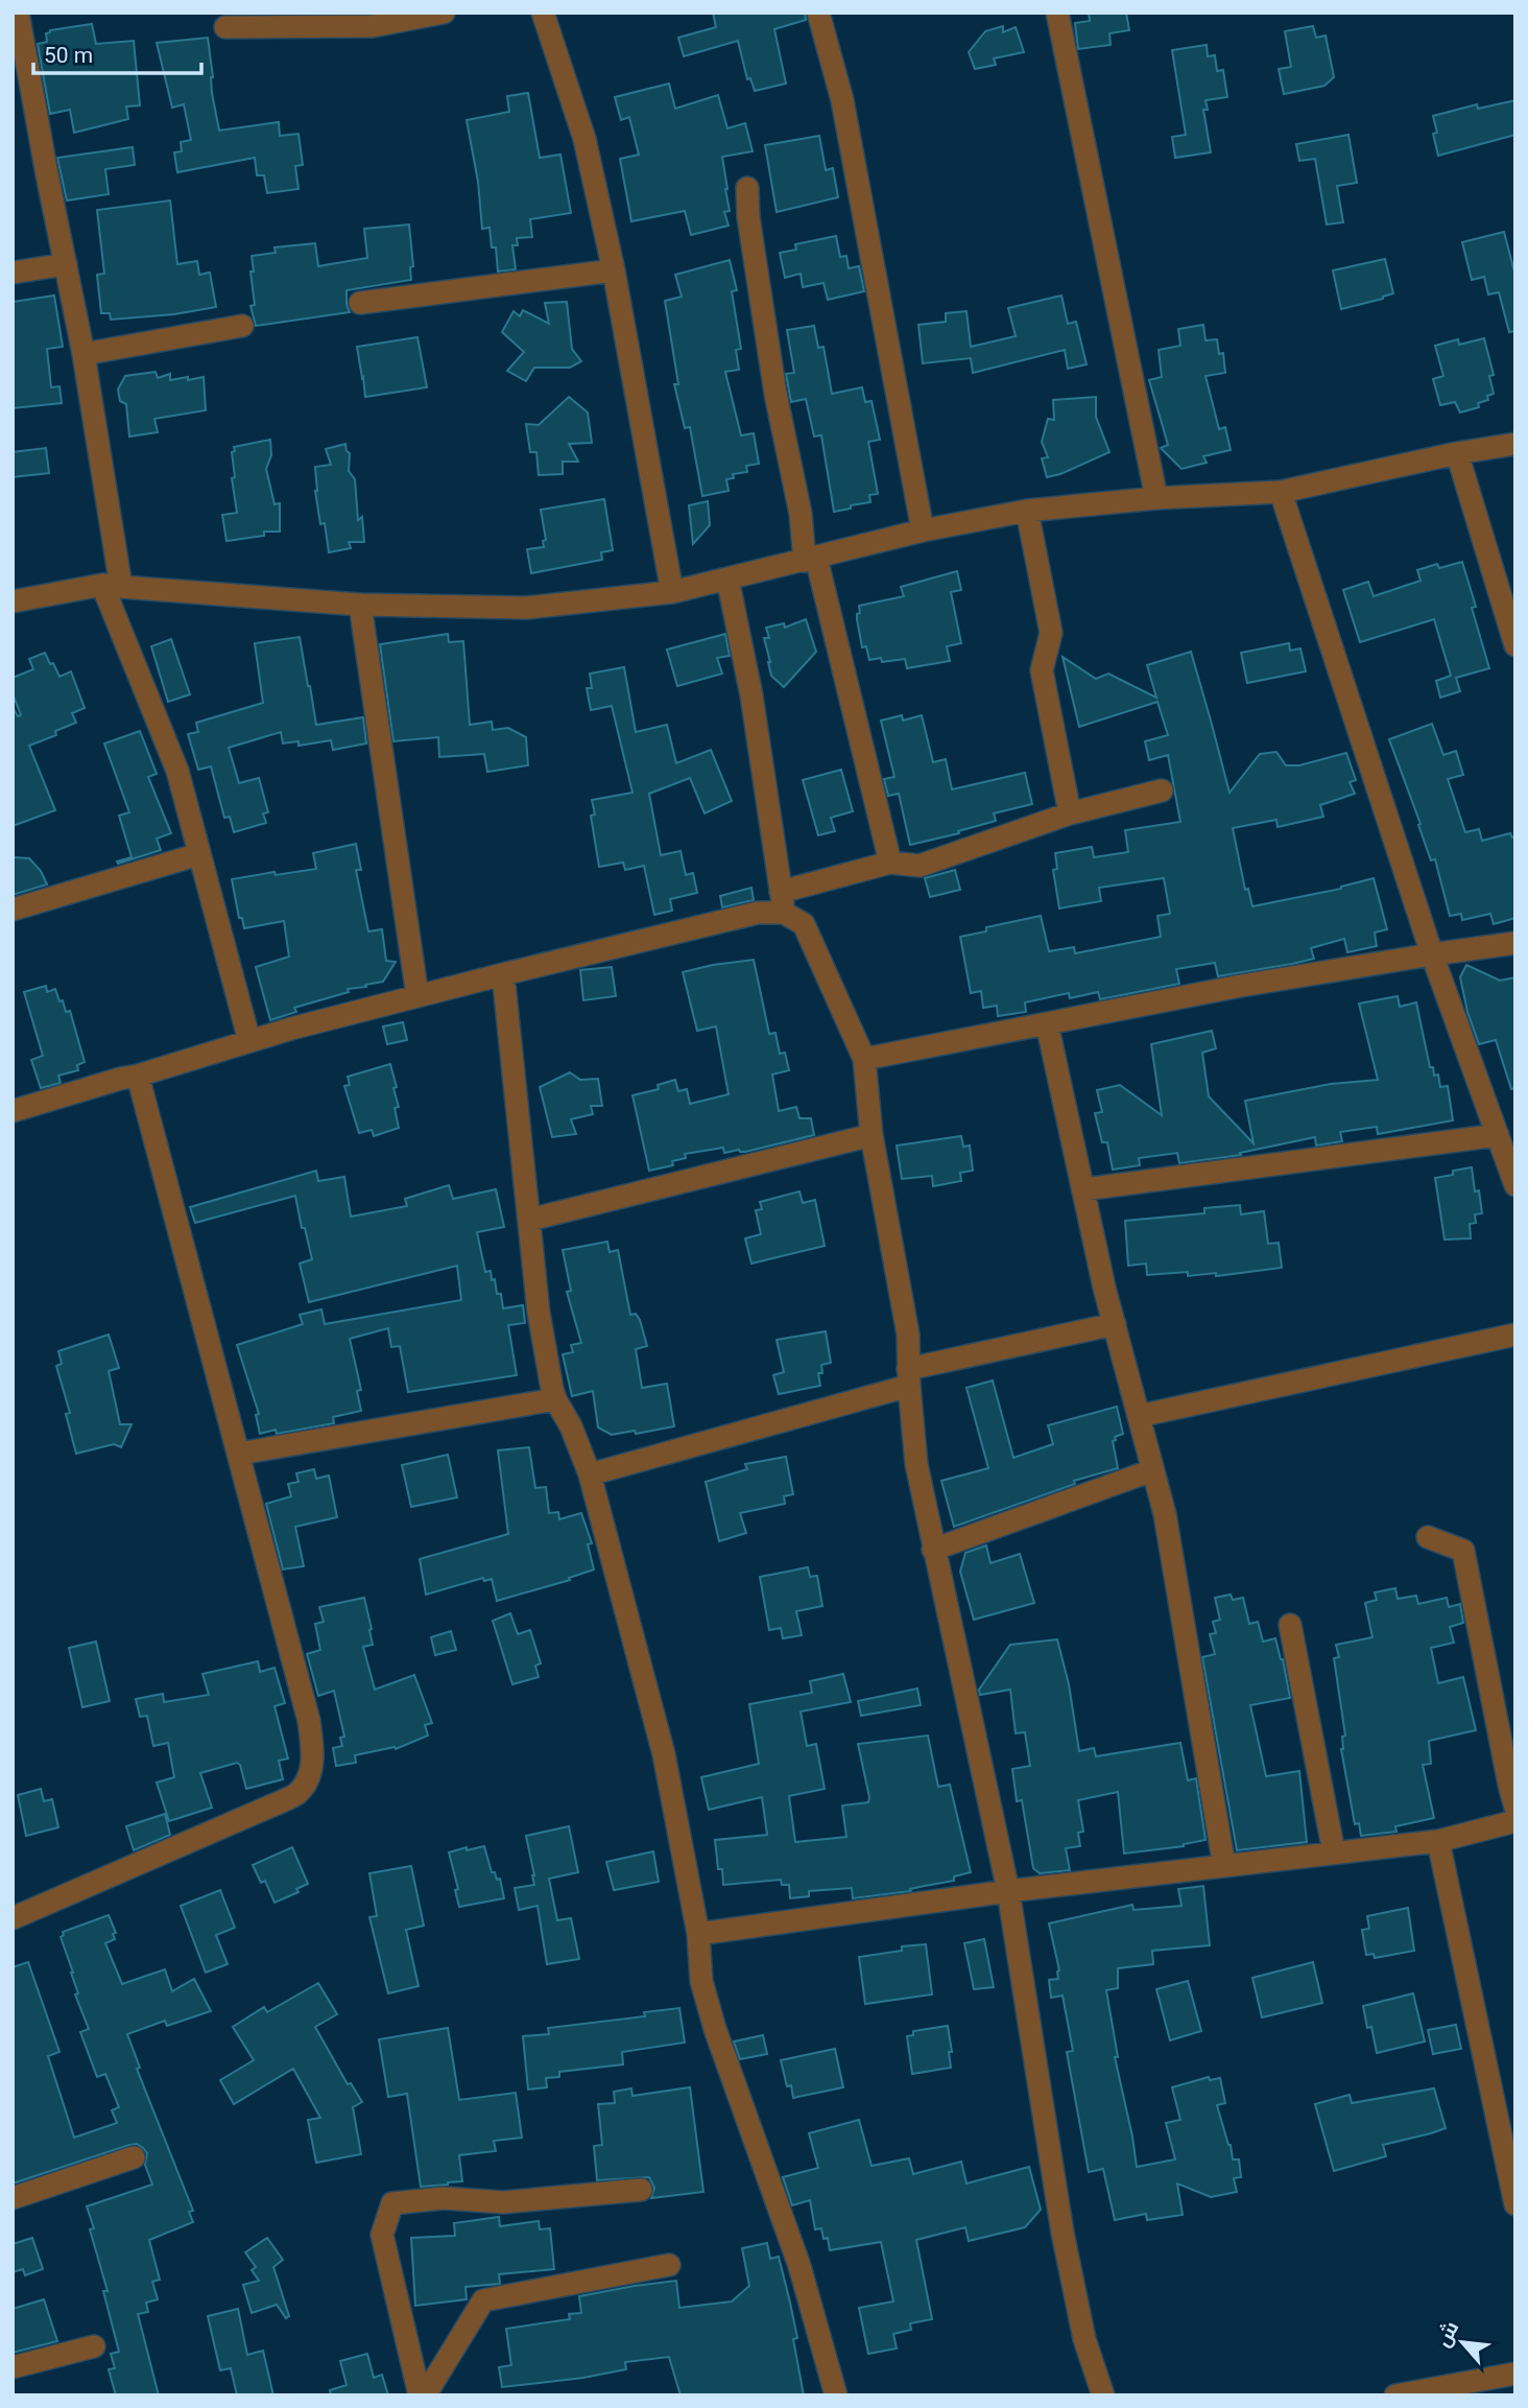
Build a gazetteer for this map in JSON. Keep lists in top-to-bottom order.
{
  "scale_bar": "50 m",
  "north": "top left"
}
